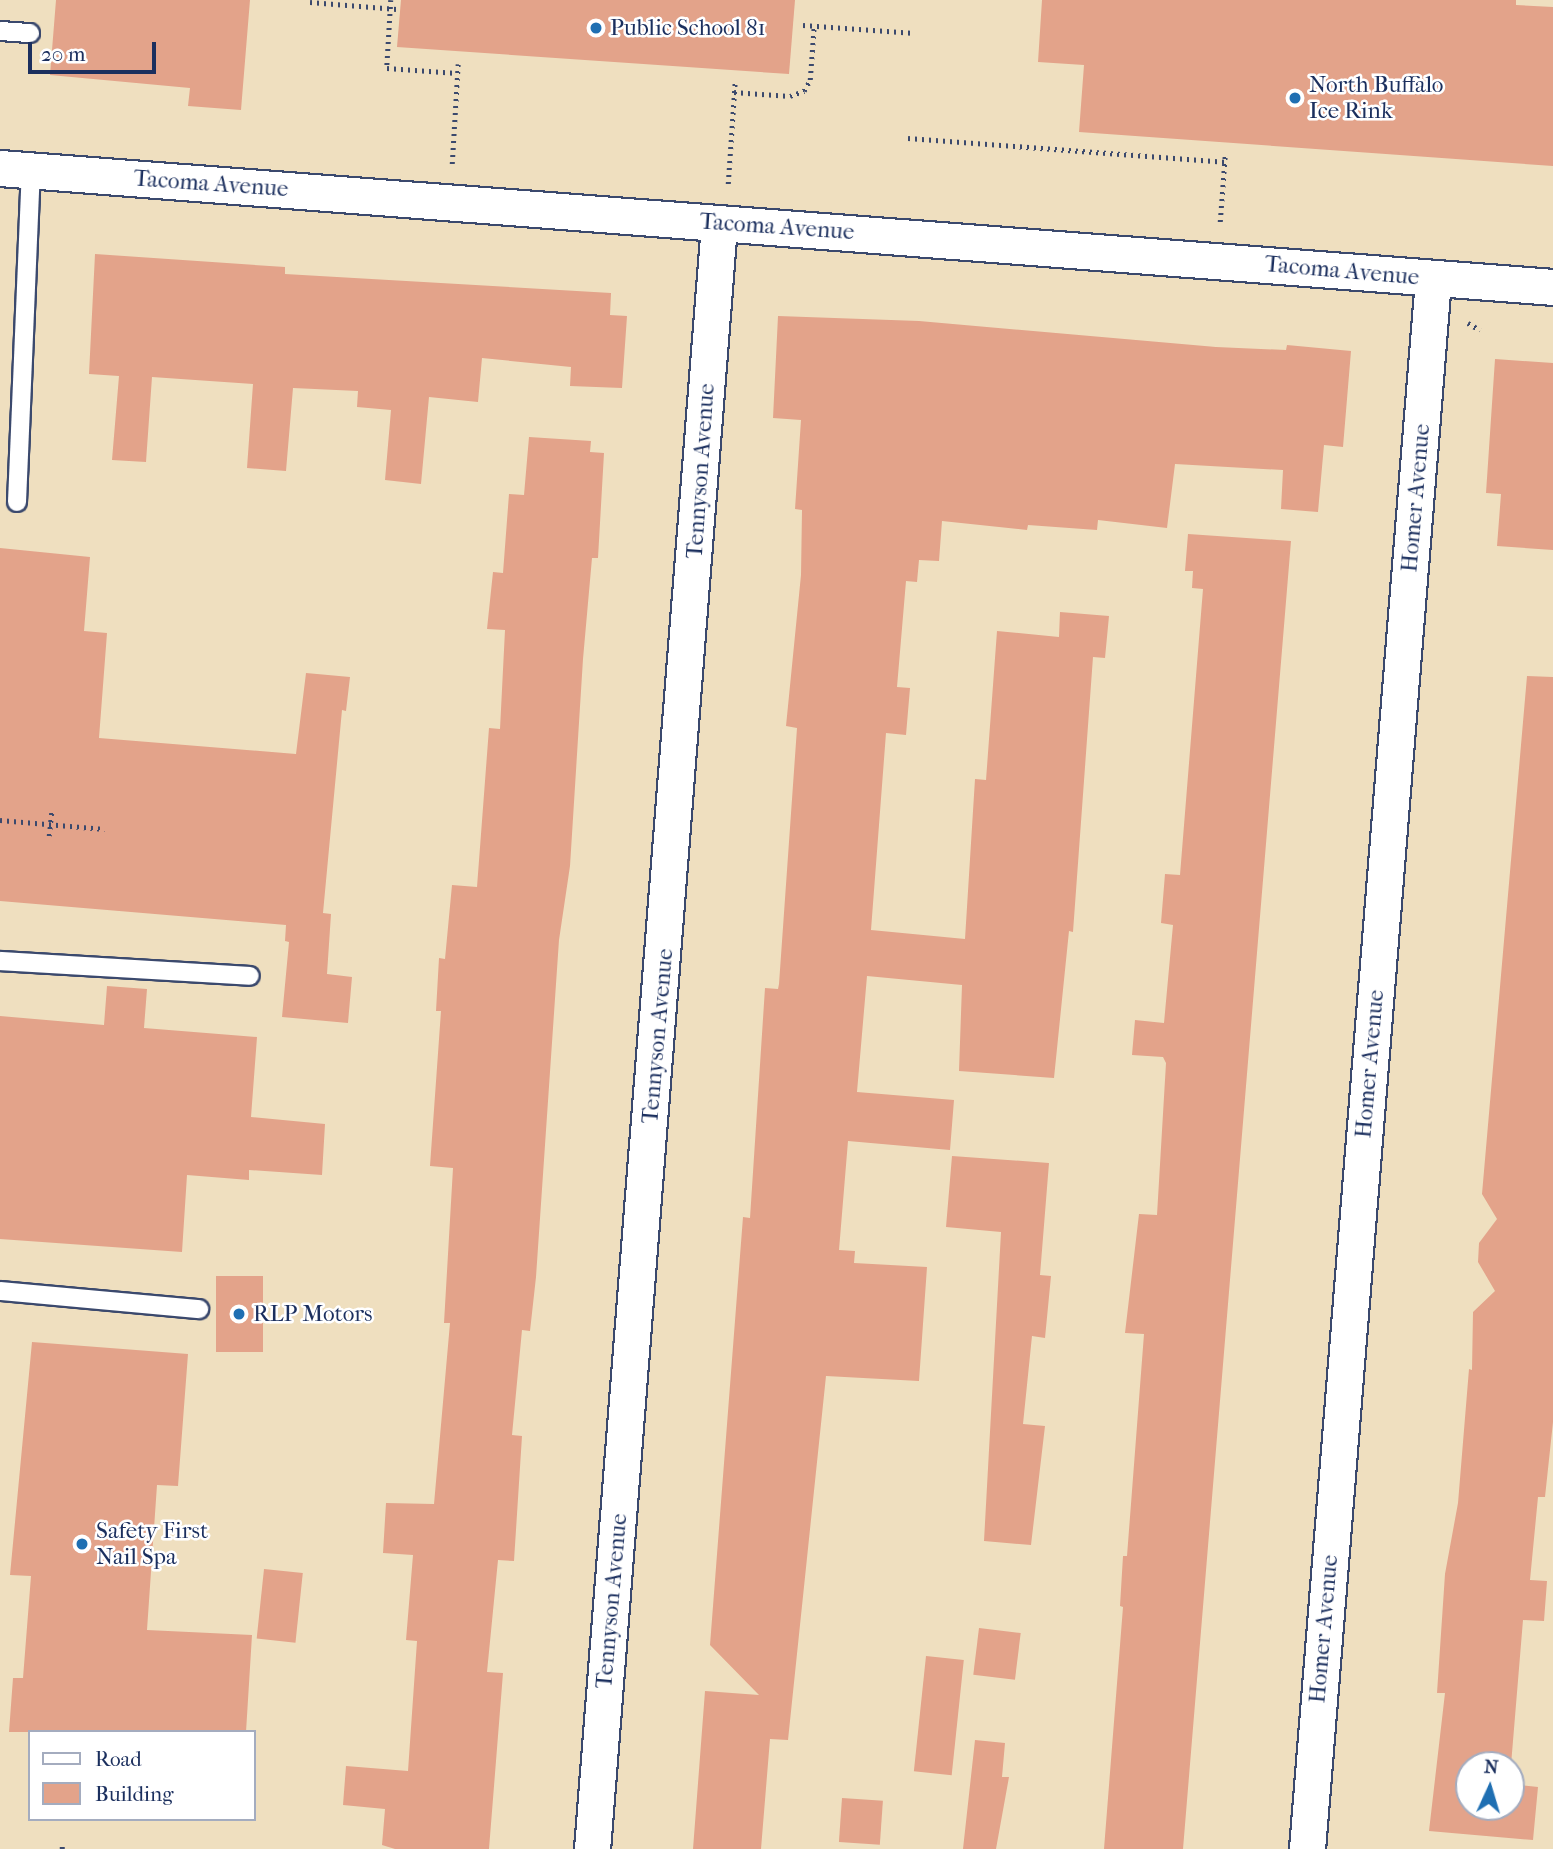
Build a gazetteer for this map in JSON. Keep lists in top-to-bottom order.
{
  "streets": {
    "street": ["Tacoma Avenue", "Tennyson Avenue", "Homer Avenue"]
  },
  "crossings": [
    ["Tacoma Avenue", "Tennyson Avenue"],
    ["Tacoma Avenue", "Homer Avenue"]
  ],
  "places": [
    "Public School 81",
    "North Buffalo Ice Rink",
    "RLP Motors",
    "Safety First Nail Spa"
  ],
  "legend": ["Road", "Building"],
  "scale_bar": "20 m",
  "north": "top"
}
